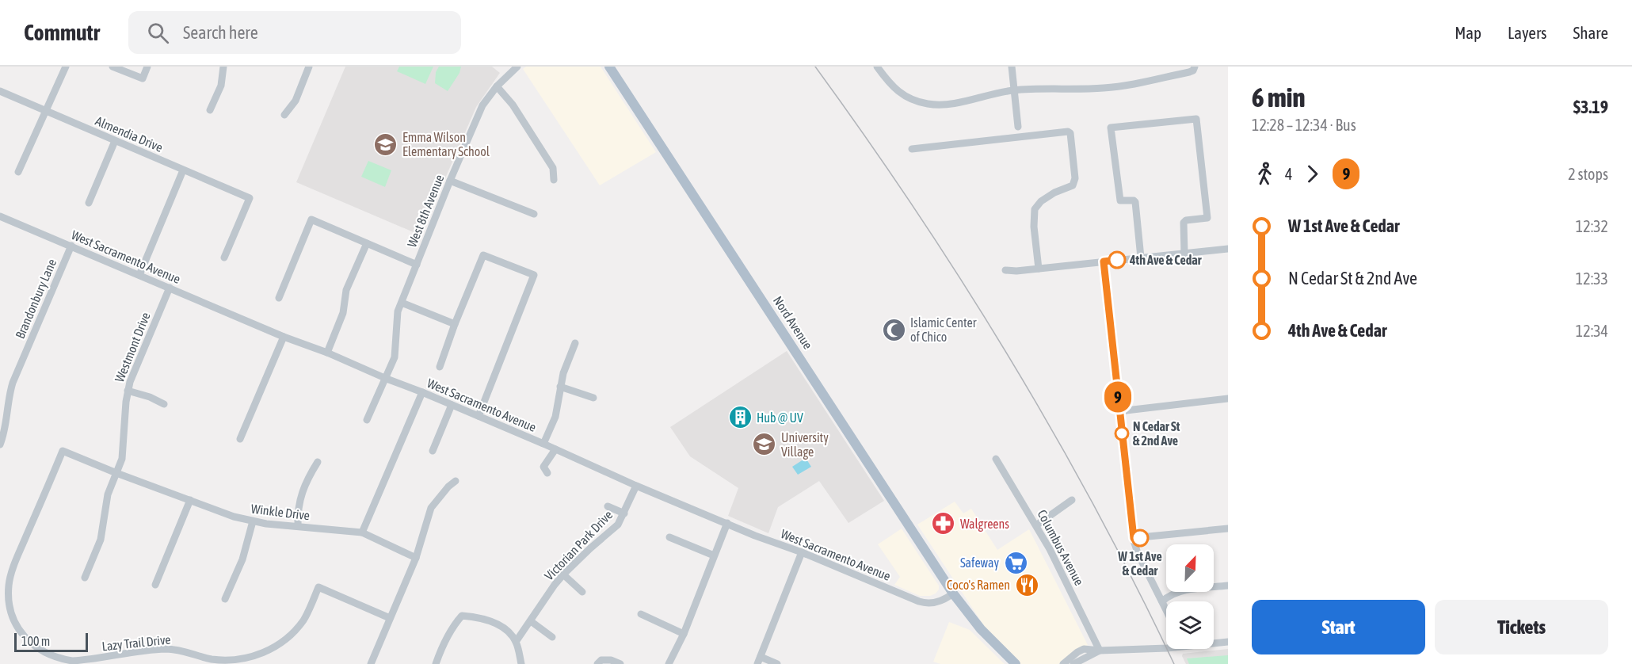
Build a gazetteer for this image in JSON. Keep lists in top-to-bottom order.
{
  "streets": {
    "main road": ["Nord Avenue"],
    "street": [
      "Almendia Drive",
      "West 8th Avenue",
      "West Sacramento Avenue",
      "Brandonbury Lane",
      "Westmont Drive",
      "Winkle Drive",
      "Victorian Park Drive",
      "Columbus Avenue",
      "Lazy Trail Drive"
    ]
  },
  "crossings": [
    ["West 8th Avenue", "West Sacramento Avenue"],
    ["West Sacramento Avenue", "Brandonbury Lane"],
    ["West Sacramento Avenue", "Nord Avenue"],
    ["West Sacramento Avenue", "Westmont Drive"],
    ["West Sacramento Avenue", "Victorian Park Drive"],
    ["Westmont Drive", "Winkle Drive"],
    ["Westmont Drive", "Lazy Trail Drive"],
    ["Winkle Drive", "Lazy Trail Drive"]
  ],
  "places": {
    "school or university": ["Emma Wilson Elementary School", "University Village"],
    "other": ["4th Ave & Cedar", "N Cedar St & 2nd Ave", "W 1st Ave & Cedar"],
    "mosque": ["Islamic Center of Chico"],
    "building": ["Hub @ UV"],
    "pharmacy": ["Walgreens"],
    "supermarket": ["Safeway"],
    "restaurant": ["Coco's Ramen"]
  },
  "lines": ["bus line 9"],
  "scale_bar": "100 m",
  "north": "top right",
  "page": {
    "header": "Commutr",
    "search": "Search here",
    "nav": ["Map", "Layers", "Share"],
    "on_map": "9",
    "heading": ["6 min", "12:28 – 12:34 · Bus", "$3.19"],
    "legs": ["4", "9", "2 stops"],
    "list": [
      {
        "name": "W 1st Ave & Cedar",
        "value": "12:32"
      },
      {
        "name": "N Cedar St & 2nd Ave",
        "value": "12:33"
      },
      {
        "name": "4th Ave & Cedar",
        "value": "12:34"
      }
    ],
    "buttons": ["Start", "Tickets"],
    "scale": "100 m"
  }
}
